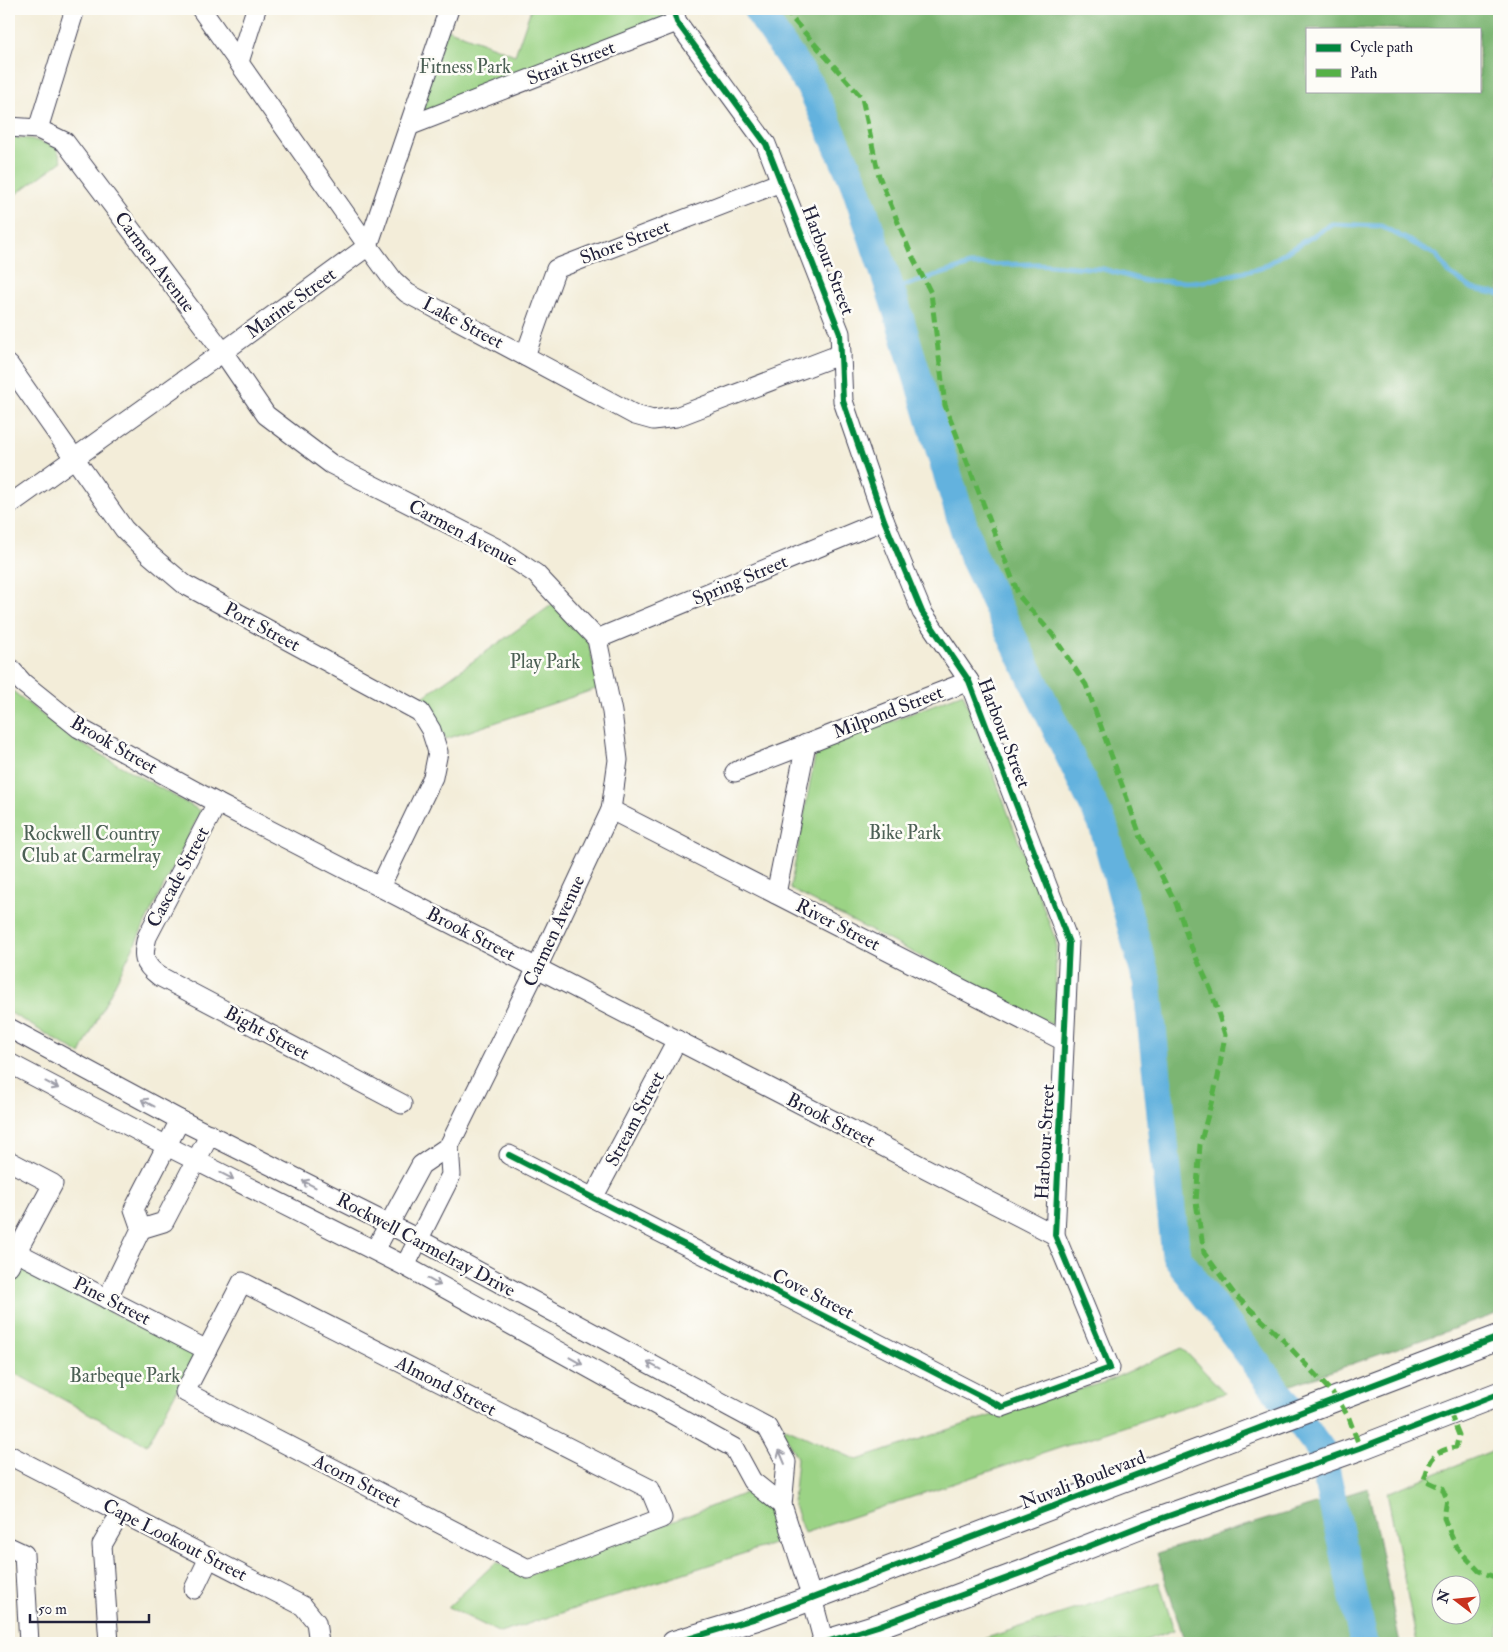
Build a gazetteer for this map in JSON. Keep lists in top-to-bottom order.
{
  "streets": {
    "street": [
      "Strait Street",
      "Shore Street",
      "Harbour Street",
      "Carmen Avenue",
      "Marine Street",
      "Lake Street",
      "Spring Street",
      "Port Street",
      "Milpond Street",
      "Brook Street",
      "Cascade Street",
      "River Street",
      "Bight Street",
      "Stream Street",
      "Rockwell Carmelray Drive",
      "Cove Street",
      "Pine Street",
      "Almond Street",
      "Nuvali Boulevard",
      "Acorn Street",
      "Cape Lookout Street"
    ]
  },
  "crossings": [
    ["Strait Street", "Harbour Street"],
    ["Shore Street", "Harbour Street"],
    ["Shore Street", "Lake Street"],
    ["Harbour Street", "Lake Street"],
    ["Harbour Street", "Spring Street"],
    ["Harbour Street", "Milpond Street"],
    ["Harbour Street", "Brook Street"],
    ["Harbour Street", "River Street"],
    ["Harbour Street", "Cove Street"],
    ["Carmen Avenue", "Marine Street"],
    ["Carmen Avenue", "Spring Street"],
    ["Carmen Avenue", "Brook Street"],
    ["Carmen Avenue", "River Street"],
    ["Carmen Avenue", "Rockwell Carmelray Drive"],
    ["Marine Street", "Lake Street"],
    ["Marine Street", "Port Street"],
    ["Port Street", "Brook Street"],
    ["Brook Street", "Cascade Street"],
    ["Brook Street", "Stream Street"],
    ["Cascade Street", "Bight Street"],
    ["Stream Street", "Cove Street"],
    ["Rockwell Carmelray Drive", "Nuvali Boulevard"],
    ["Pine Street", "Almond Street"],
    ["Pine Street", "Acorn Street"],
    ["Almond Street", "Acorn Street"]
  ],
  "parks": [
    "Fitness Park",
    "Play Park",
    "Bike Park",
    "Rockwell Country Club at Carmelray",
    "Barbeque Park"
  ],
  "legend": ["Cycle path", "Path"],
  "scale_bar": "50 m",
  "north": "left"
}
